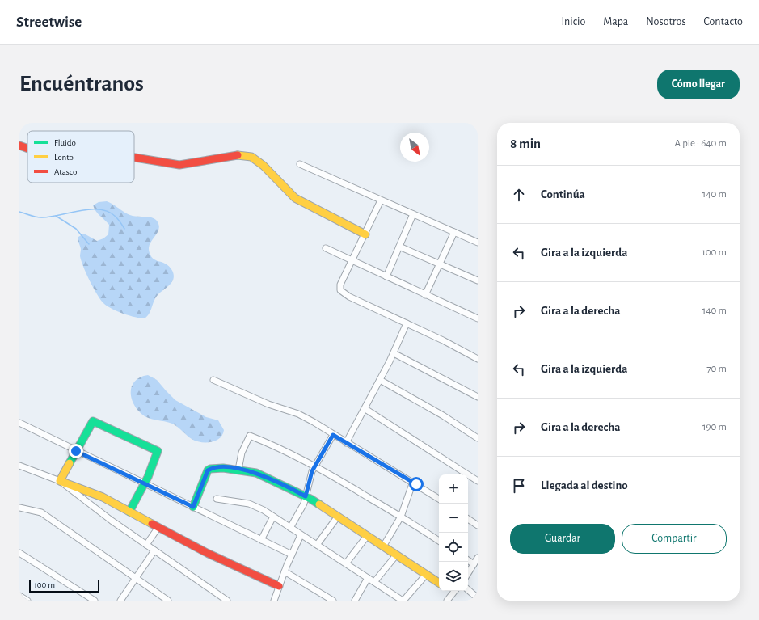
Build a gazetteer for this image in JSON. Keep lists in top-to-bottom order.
{
  "legend": ["Fluido", "Lento", "Atasco"],
  "scale_bar": "100 m",
  "north": "bottom right",
  "page": {
    "header": "Streetwise",
    "nav": [
      "Inicio",
      "Mapa",
      "Nosotros",
      "Contacto"
    ],
    "buttons": [
      "Cómo llegar",
      ["Guardar", "Compartir"]
    ],
    "title": "Encuéntranos",
    "heading": ["8 min", "A pie · 640 m"],
    "list": [
      ["Continúa", "140 m"],
      ["Gira a la izquierda", "100 m"],
      ["Gira a la derecha", "140 m"],
      ["Gira a la izquierda", "70 m"],
      ["Gira a la derecha", "190 m"],
      "Llegada al destino"
    ],
    "map_buttons": ["+", "−"],
    "scale": "100 m"
  }
}
